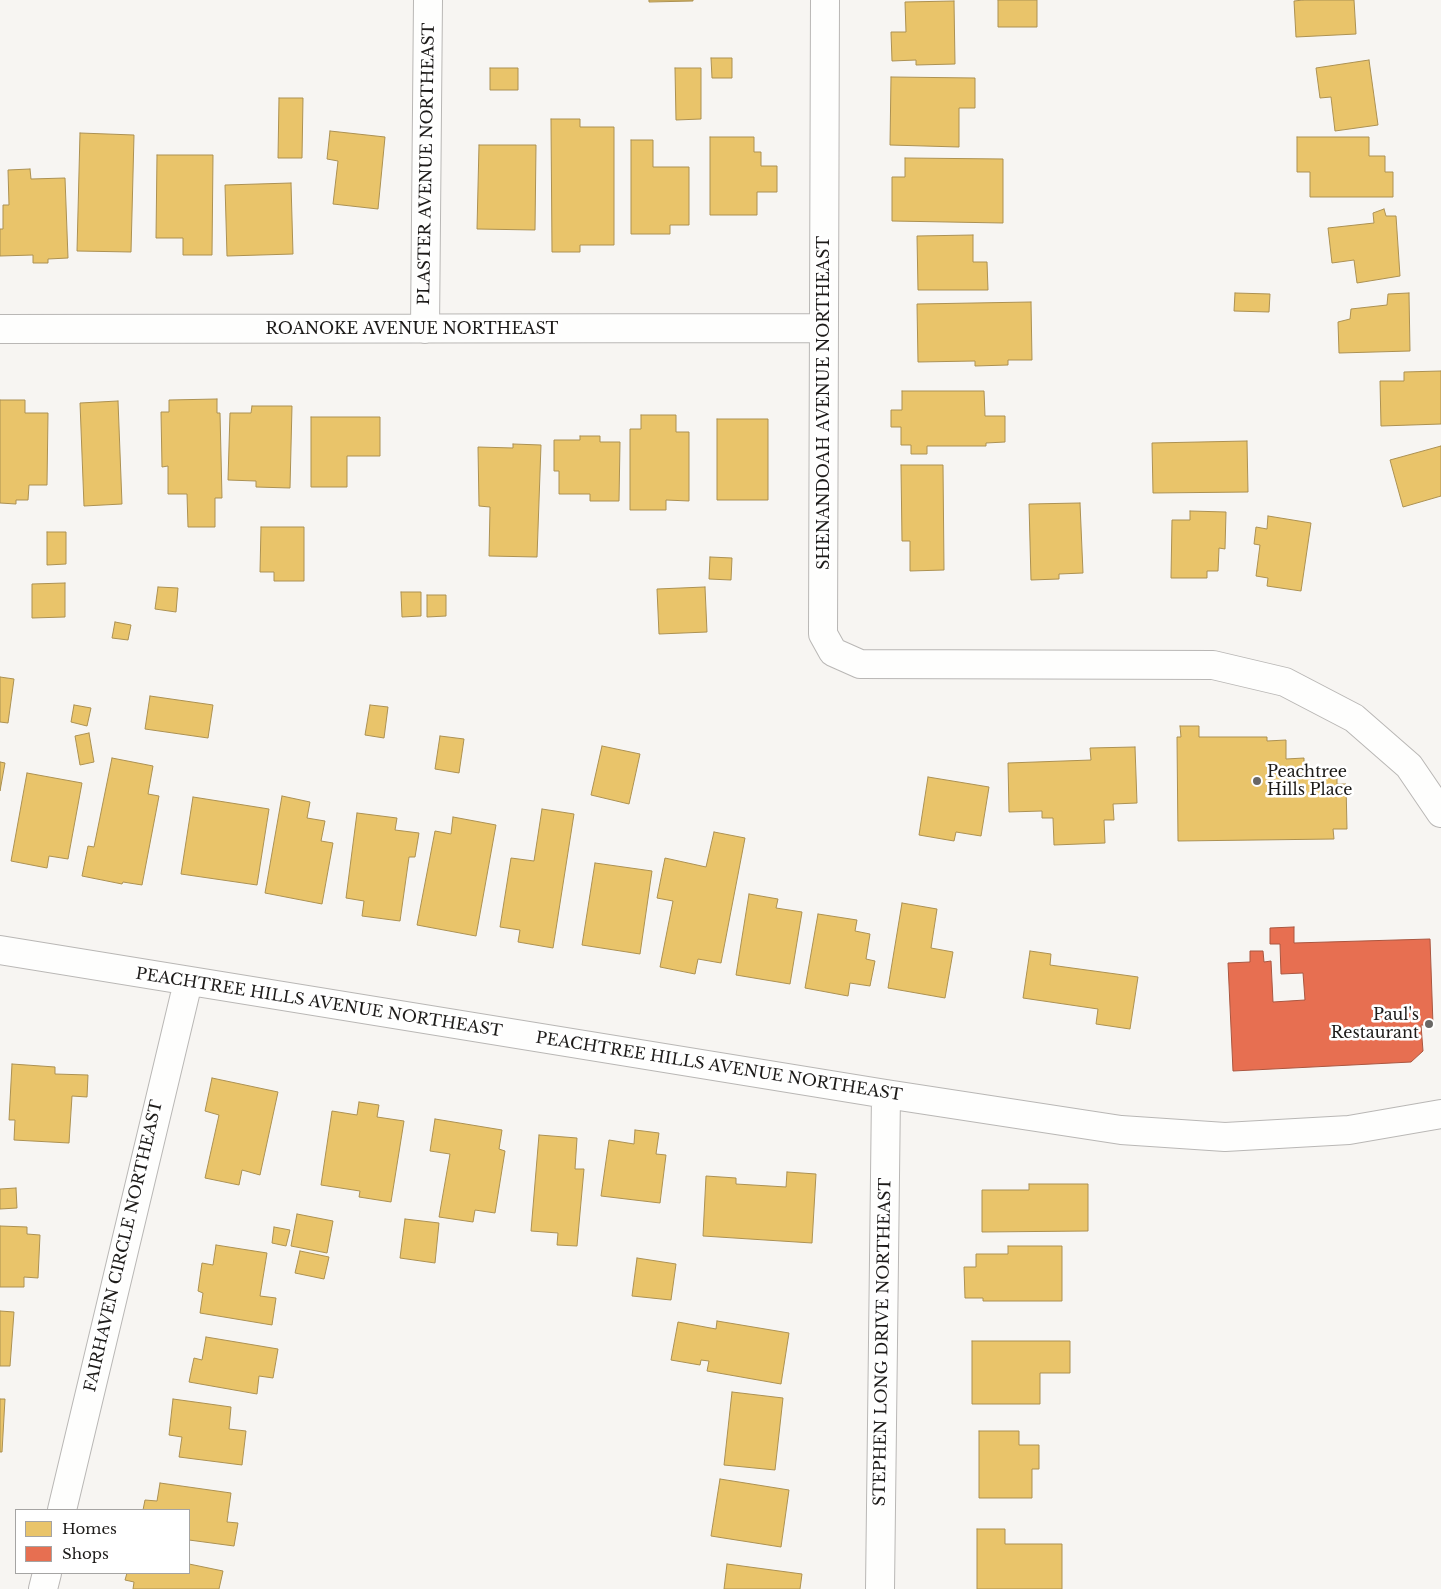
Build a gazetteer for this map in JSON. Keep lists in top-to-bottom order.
{
  "streets": {
    "street": [
      "PLASTER AVENUE NORTHEAST",
      "ROANOKE AVENUE NORTHEAST",
      "SHENANDOAH AVENUE NORTHEAST",
      "PEACHTREE HILLS AVENUE NORTHEAST",
      "FAIRHAVEN CIRCLE NORTHEAST",
      "STEPHEN LONG DRIVE NORTHEAST"
    ]
  },
  "crossings": [
    ["PLASTER AVENUE NORTHEAST", "ROANOKE AVENUE NORTHEAST"],
    ["ROANOKE AVENUE NORTHEAST", "SHENANDOAH AVENUE NORTHEAST"],
    ["PEACHTREE HILLS AVENUE NORTHEAST", "FAIRHAVEN CIRCLE NORTHEAST"],
    ["PEACHTREE HILLS AVENUE NORTHEAST", "STEPHEN LONG DRIVE NORTHEAST"]
  ],
  "places": ["Peachtree Hills Place", "Paul's Restaurant"],
  "legend": ["Homes", "Shops"]
}
